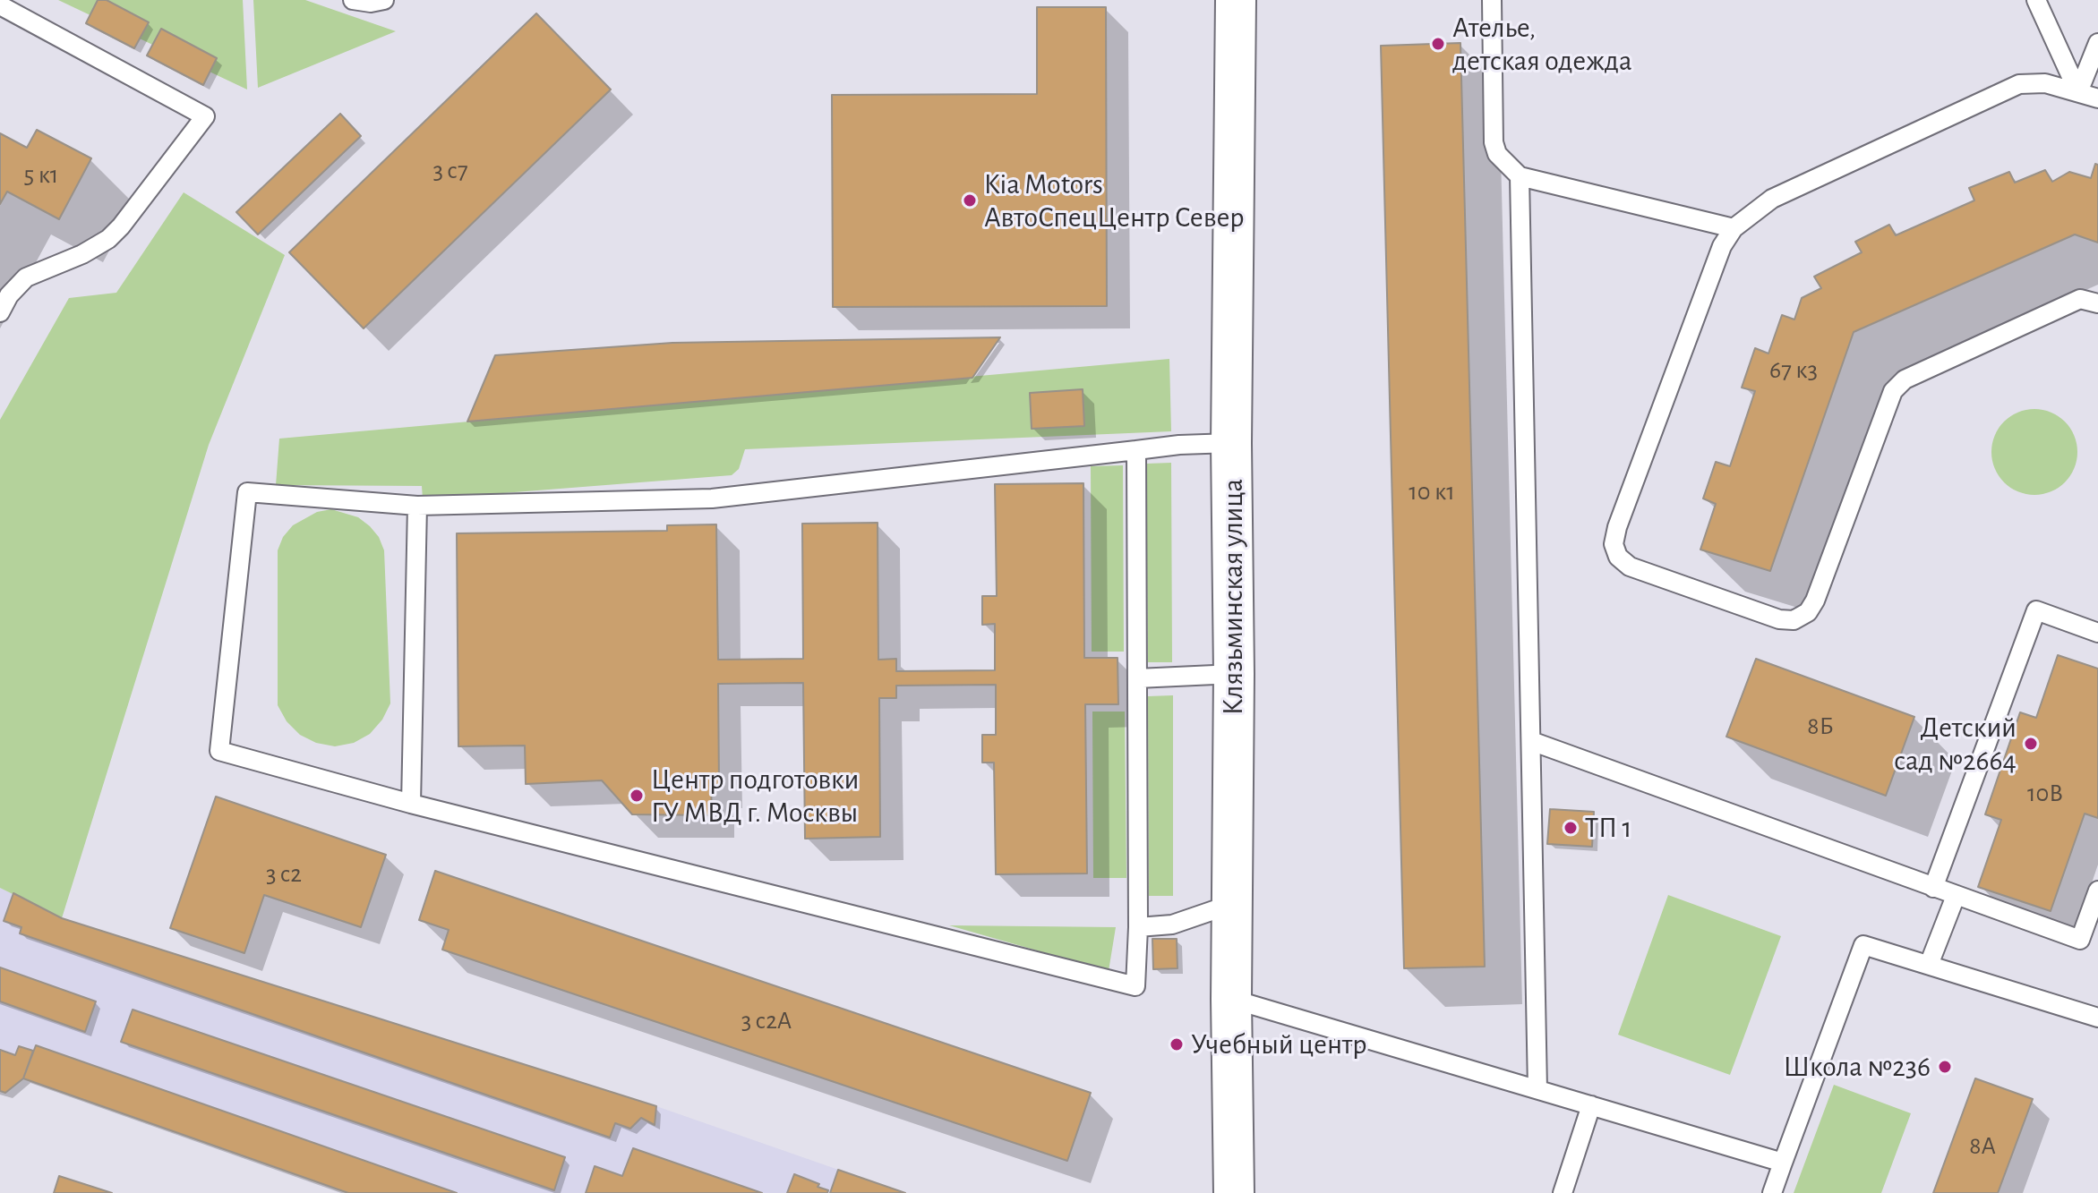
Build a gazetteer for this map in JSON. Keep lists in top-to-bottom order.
{
  "streets": {
    "street": ["Клязьминская улица"]
  },
  "places": [
    "Ателье, детская одежда",
    "Kia Motors АвтоСпецЦентр Север",
    "Детский сад №2664",
    "Центр подготовки ГУ МВД г. Москвы",
    "ТП 1",
    "Учебный центр",
    "Школа №236"
  ],
  "house_numbers": [
    "3 с7",
    "5 к1",
    "67 к3",
    "10 к1",
    "8Б",
    "10В",
    "3 с2",
    "3 с2А",
    "8А"
  ]
}
